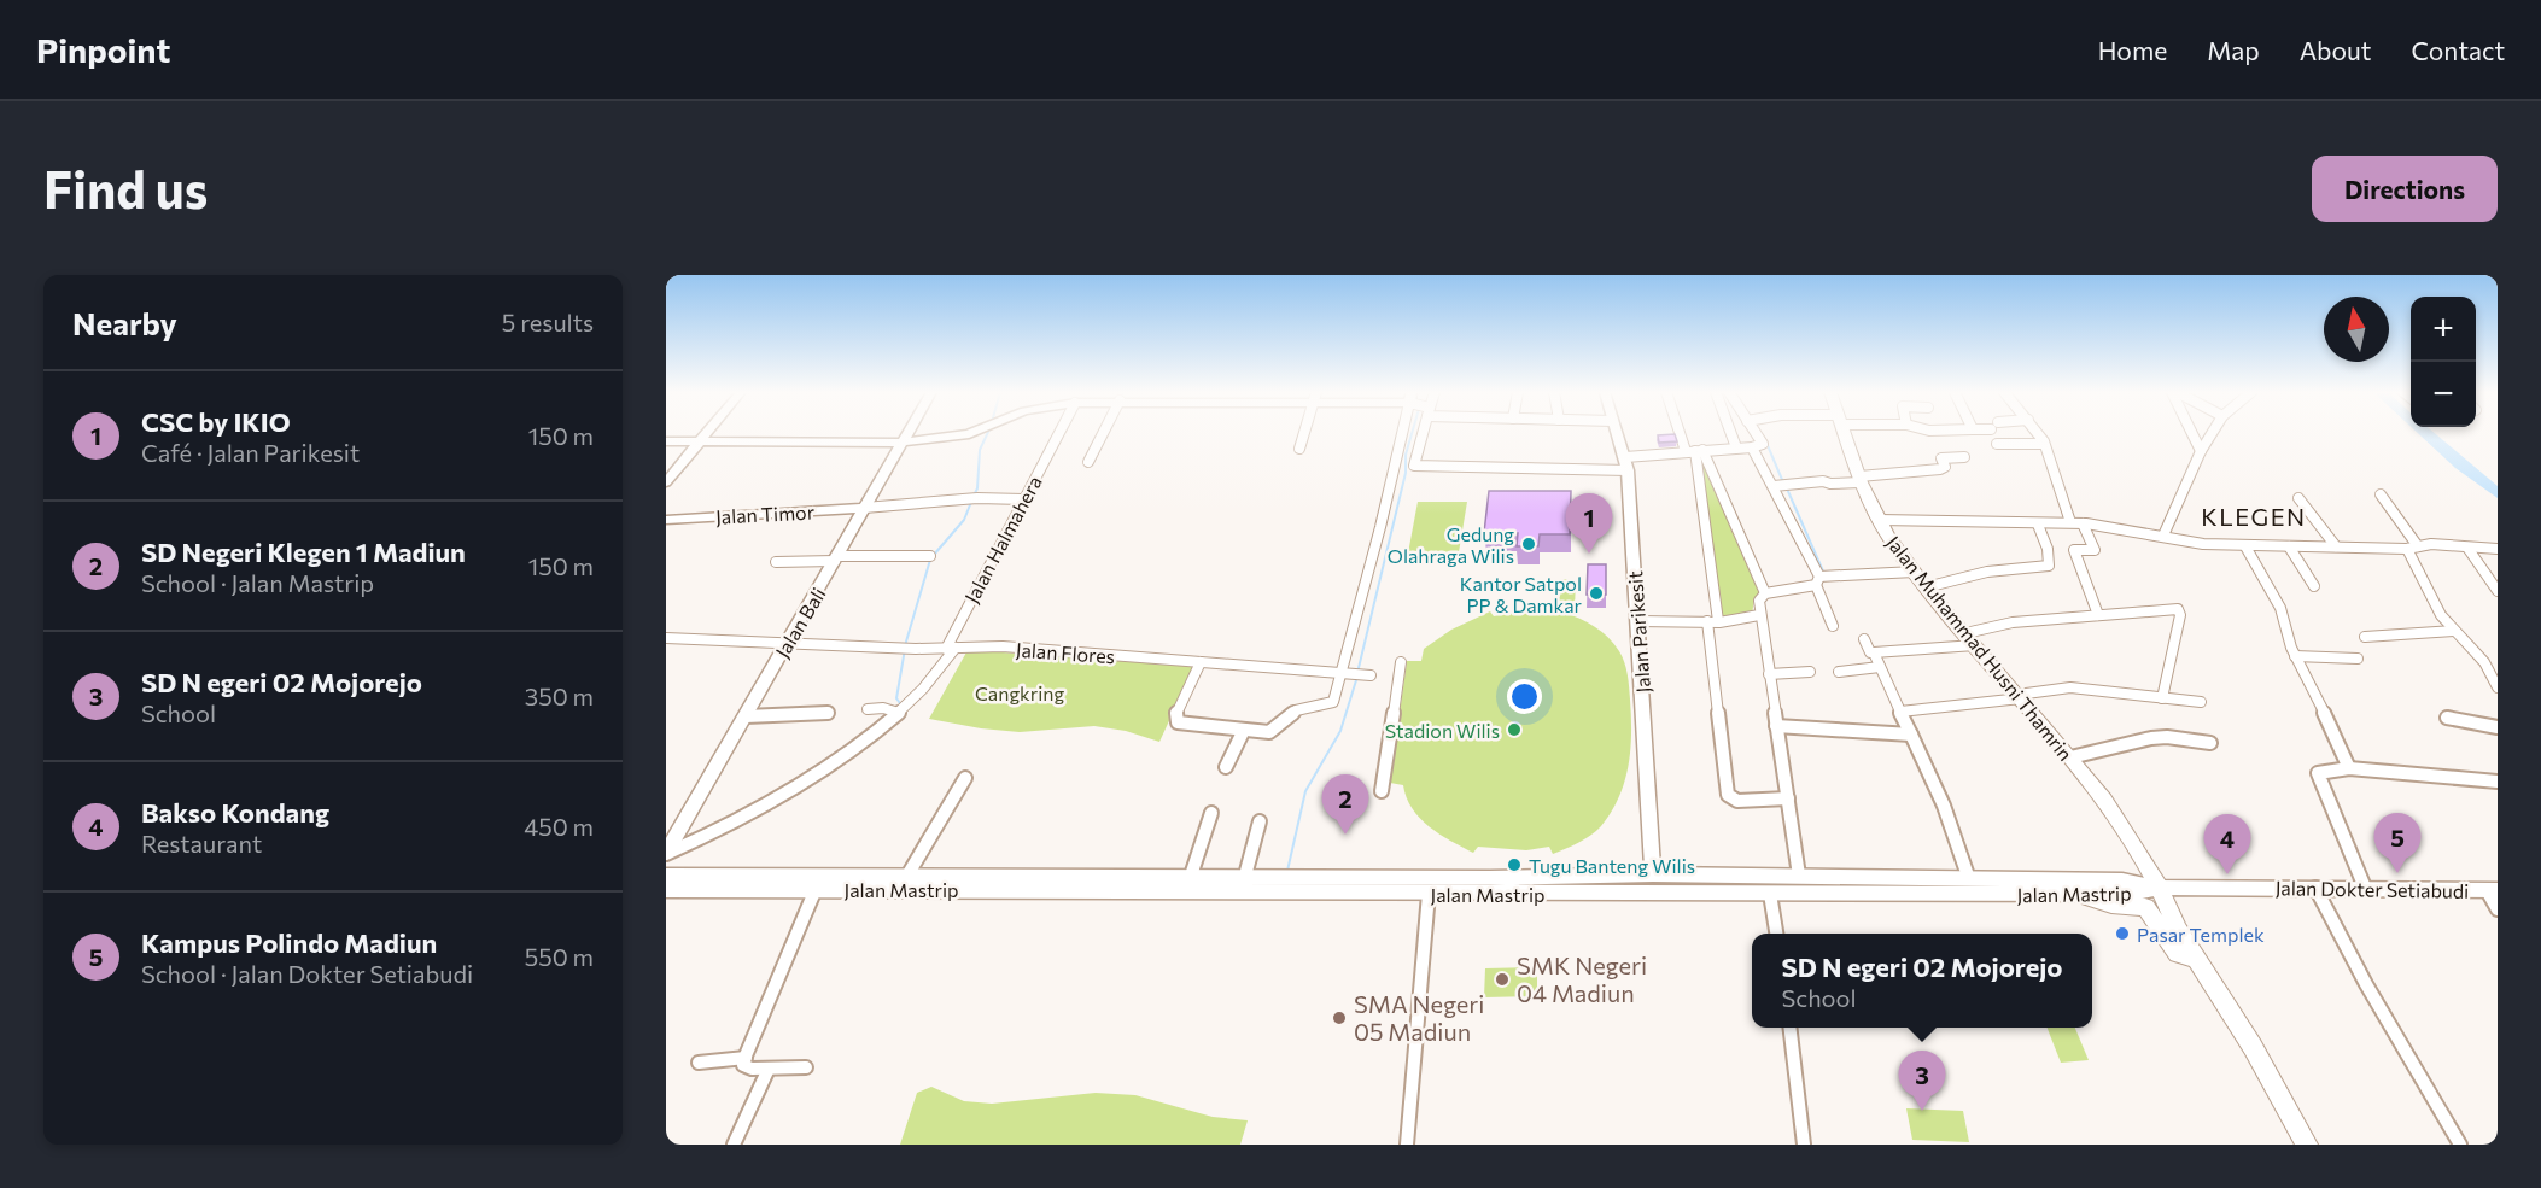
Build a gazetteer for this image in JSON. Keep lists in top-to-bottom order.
{
  "streets": {
    "highway": ["Jalan Muhammad Husni Thamrin"],
    "main road": [
      "Jalan Timor",
      "Jalan Bali",
      "Jalan Parikesit",
      "Jalan Mastrip",
      "Jalan Dokter Setiabudi"
    ],
    "street": ["Jalan Halmahera", "Jalan Flores"]
  },
  "crossings": [
    ["Jalan Timor", "Jalan Bali"],
    ["Jalan Halmahera", "Jalan Bali"],
    ["Jalan Halmahera", "Jalan Flores"],
    ["Jalan Bali", "Jalan Flores"],
    ["Jalan Parikesit", "Jalan Mastrip"],
    ["Jalan Muhammad Husni Thamrin", "Jalan Mastrip"],
    ["Jalan Muhammad Husni Thamrin", "Jalan Dokter Setiabudi"],
    ["Jalan Mastrip", "Jalan Dokter Setiabudi"]
  ],
  "districts": ["KLEGEN"],
  "parks": ["Cangkring"],
  "places": [
    "Gedung Olahraga Wilis",
    "Kantor Satpol PP & Damkar",
    "Stadion Wilis",
    "Tugu Banteng Wilis",
    "Pasar Templek",
    "SMK Negeri 04 Madiun",
    "SMA Negeri 05 Madiun"
  ],
  "north": "top",
  "page": {
    "header": "Pinpoint",
    "nav": [
      "Home",
      "Map",
      "About",
      "Contact"
    ],
    "buttons": "Directions",
    "title": "Find us",
    "heading": ["Nearby", "5 results"],
    "map_buttons": ["+", "−"],
    "list": [
      {
        "mark": "1",
        "name": "CSC by IKIO",
        "note": "Café · Jalan Parikesit",
        "value": "150 m"
      },
      {
        "mark": "2",
        "name": "SD Negeri Klegen 1 Madiun",
        "note": "School · Jalan Mastrip",
        "value": "150 m"
      },
      {
        "mark": "3",
        "name": "SD N egeri 02 Mojorejo",
        "note": "School",
        "value": "350 m"
      },
      {
        "mark": "4",
        "name": "Bakso Kondang",
        "note": "Restaurant",
        "value": "450 m"
      },
      {
        "mark": "5",
        "name": "Kampus Polindo Madiun",
        "note": "School · Jalan Dokter Setiabudi",
        "value": "550 m"
      }
    ],
    "pins": [
      "1",
      "2",
      "5",
      "4",
      "3"
    ],
    "popup": ["SD N egeri 02 Mojorejo", "School"]
  }
}
